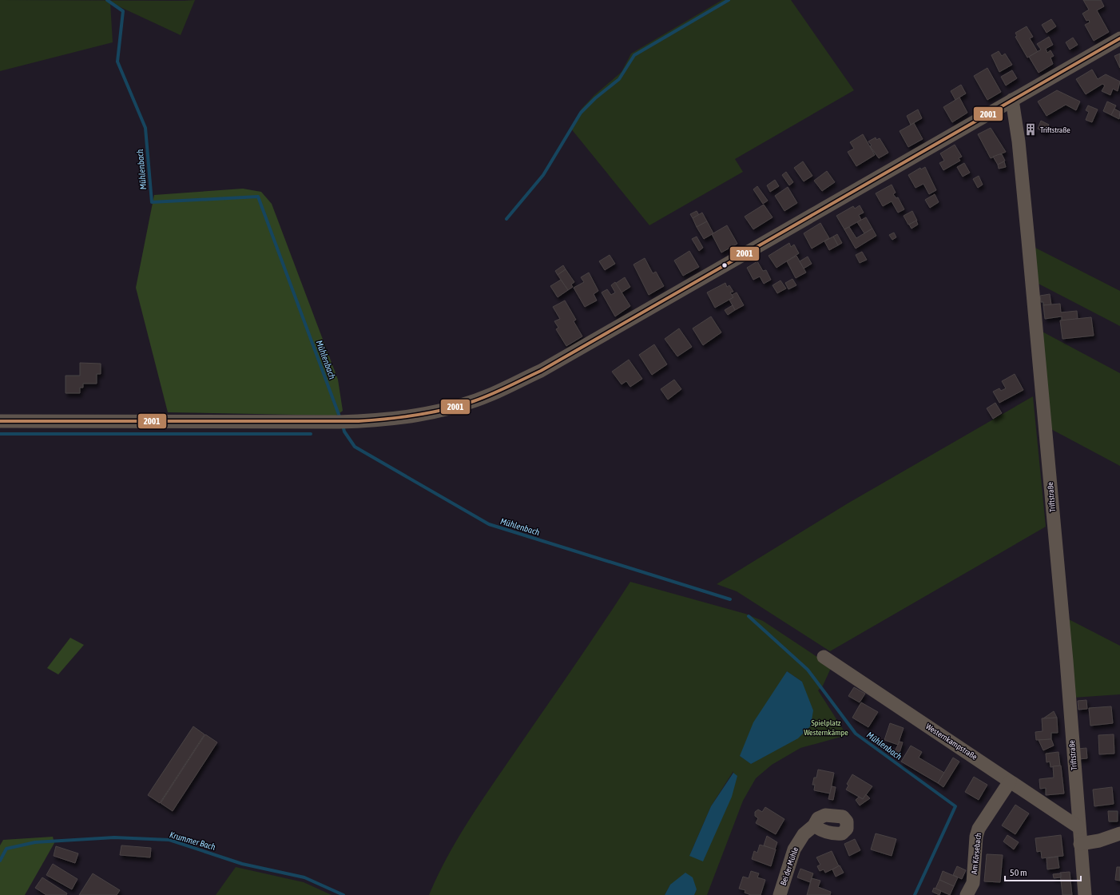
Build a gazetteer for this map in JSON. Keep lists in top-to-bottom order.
{
  "streets": {
    "street": [
      "Triftstraße",
      "Westernkampstraße",
      "Am Körsebach",
      "Bei der Mühle"
    ]
  },
  "crossings": [
    ["Triftstraße", "Westernkampstraße"],
    ["Westernkampstraße", "Am Körsebach"]
  ],
  "water": ["Mühlenbach", "Krummer Bach"],
  "parks": ["Spielplatz Westernkämpe"],
  "places": {
    "building": ["Triftstraße"]
  },
  "lines": ["transit line 2001"],
  "scale_bar": "50 m"
}
